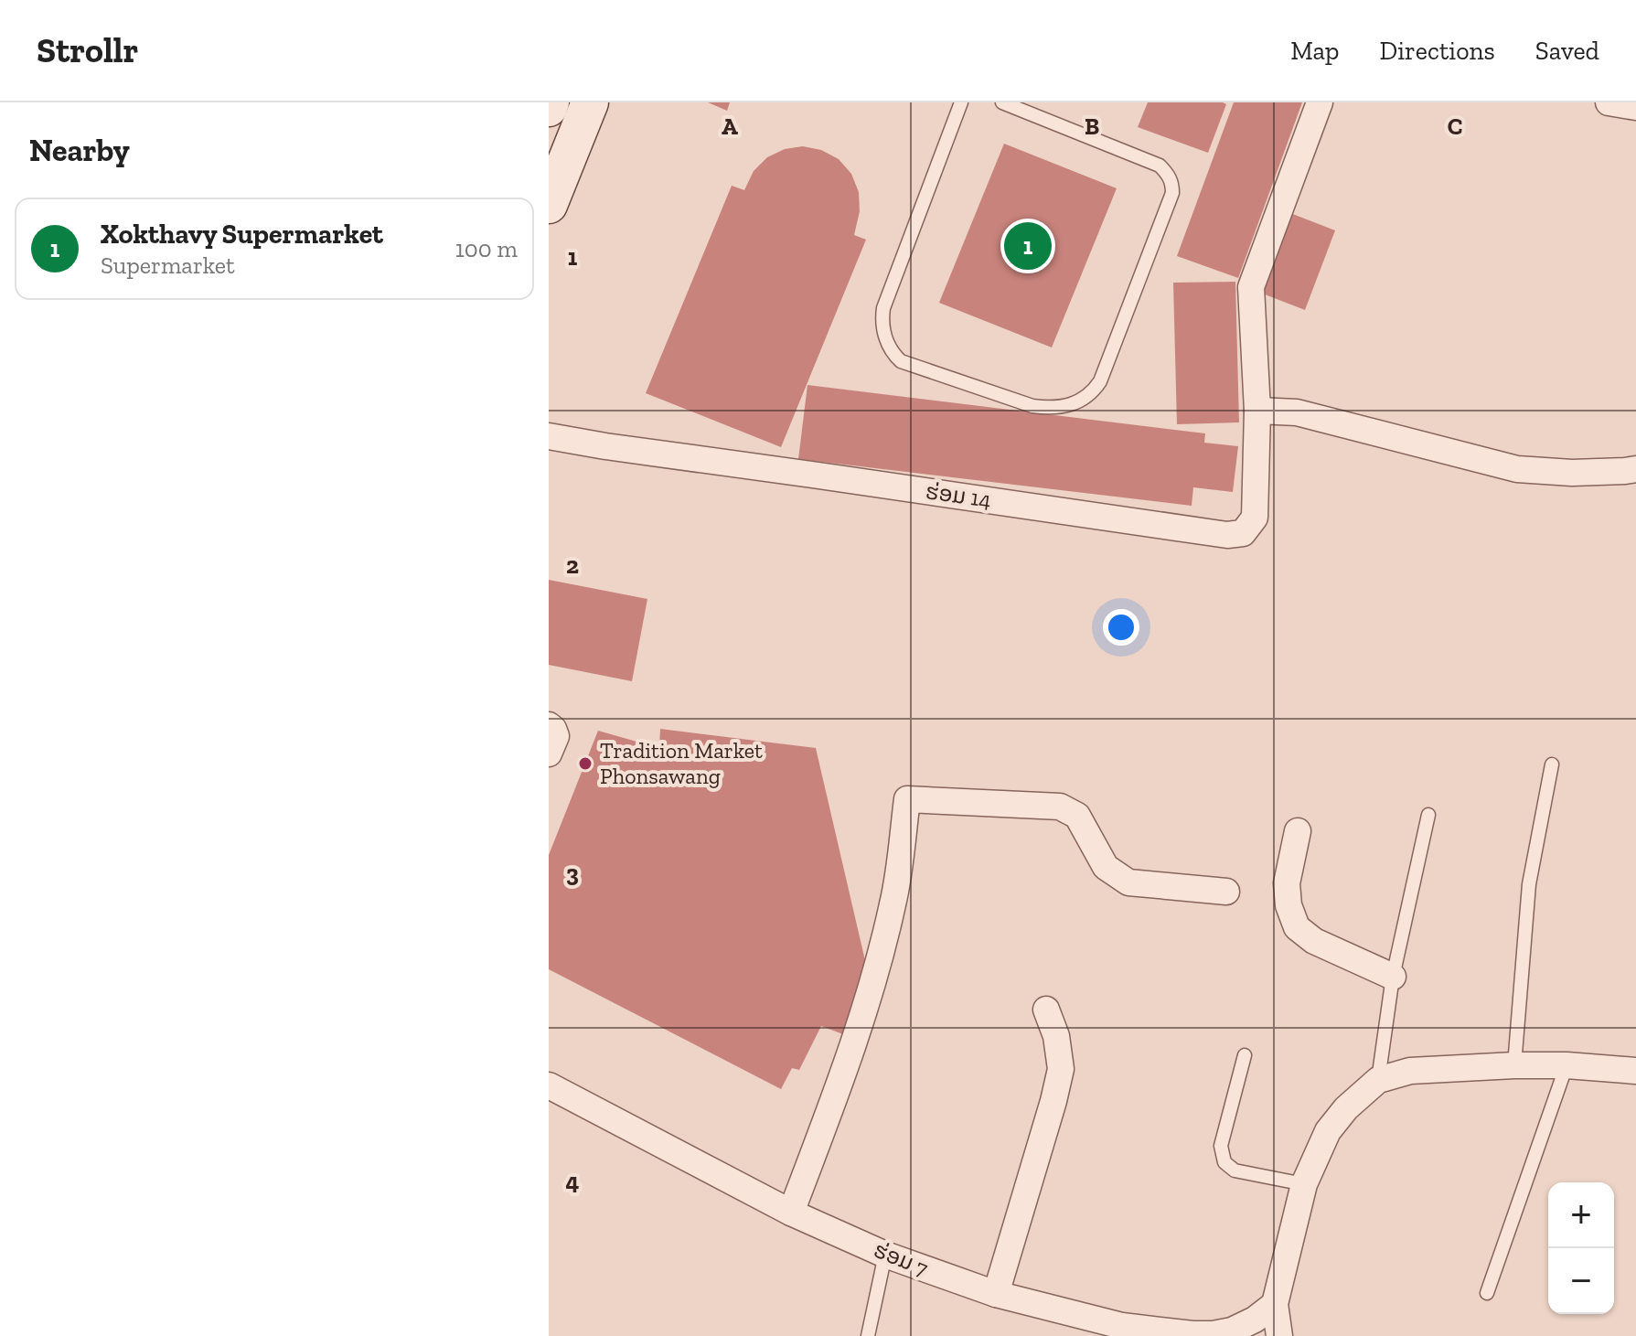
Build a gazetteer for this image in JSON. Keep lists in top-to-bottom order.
{
  "streets": {
    "street": ["ຮ່ອມ 14", "ຮ່ອມ 7"]
  },
  "places": ["Tradition Market Phonsawang"],
  "page": {
    "header": "Strollr",
    "nav": ["Map", "Directions", "Saved"],
    "heading": "Nearby",
    "list": [
      {
        "mark": "1",
        "name": "Xokthavy Supermarket",
        "note": "Supermarket",
        "value": "100 m"
      }
    ],
    "pins": "1",
    "map_buttons": ["+", "−"]
  },
  "grid": {
    "columns": ["A", "B", "C"],
    "rows": [
      "1",
      "2",
      "3",
      "4"
    ]
  }
}
